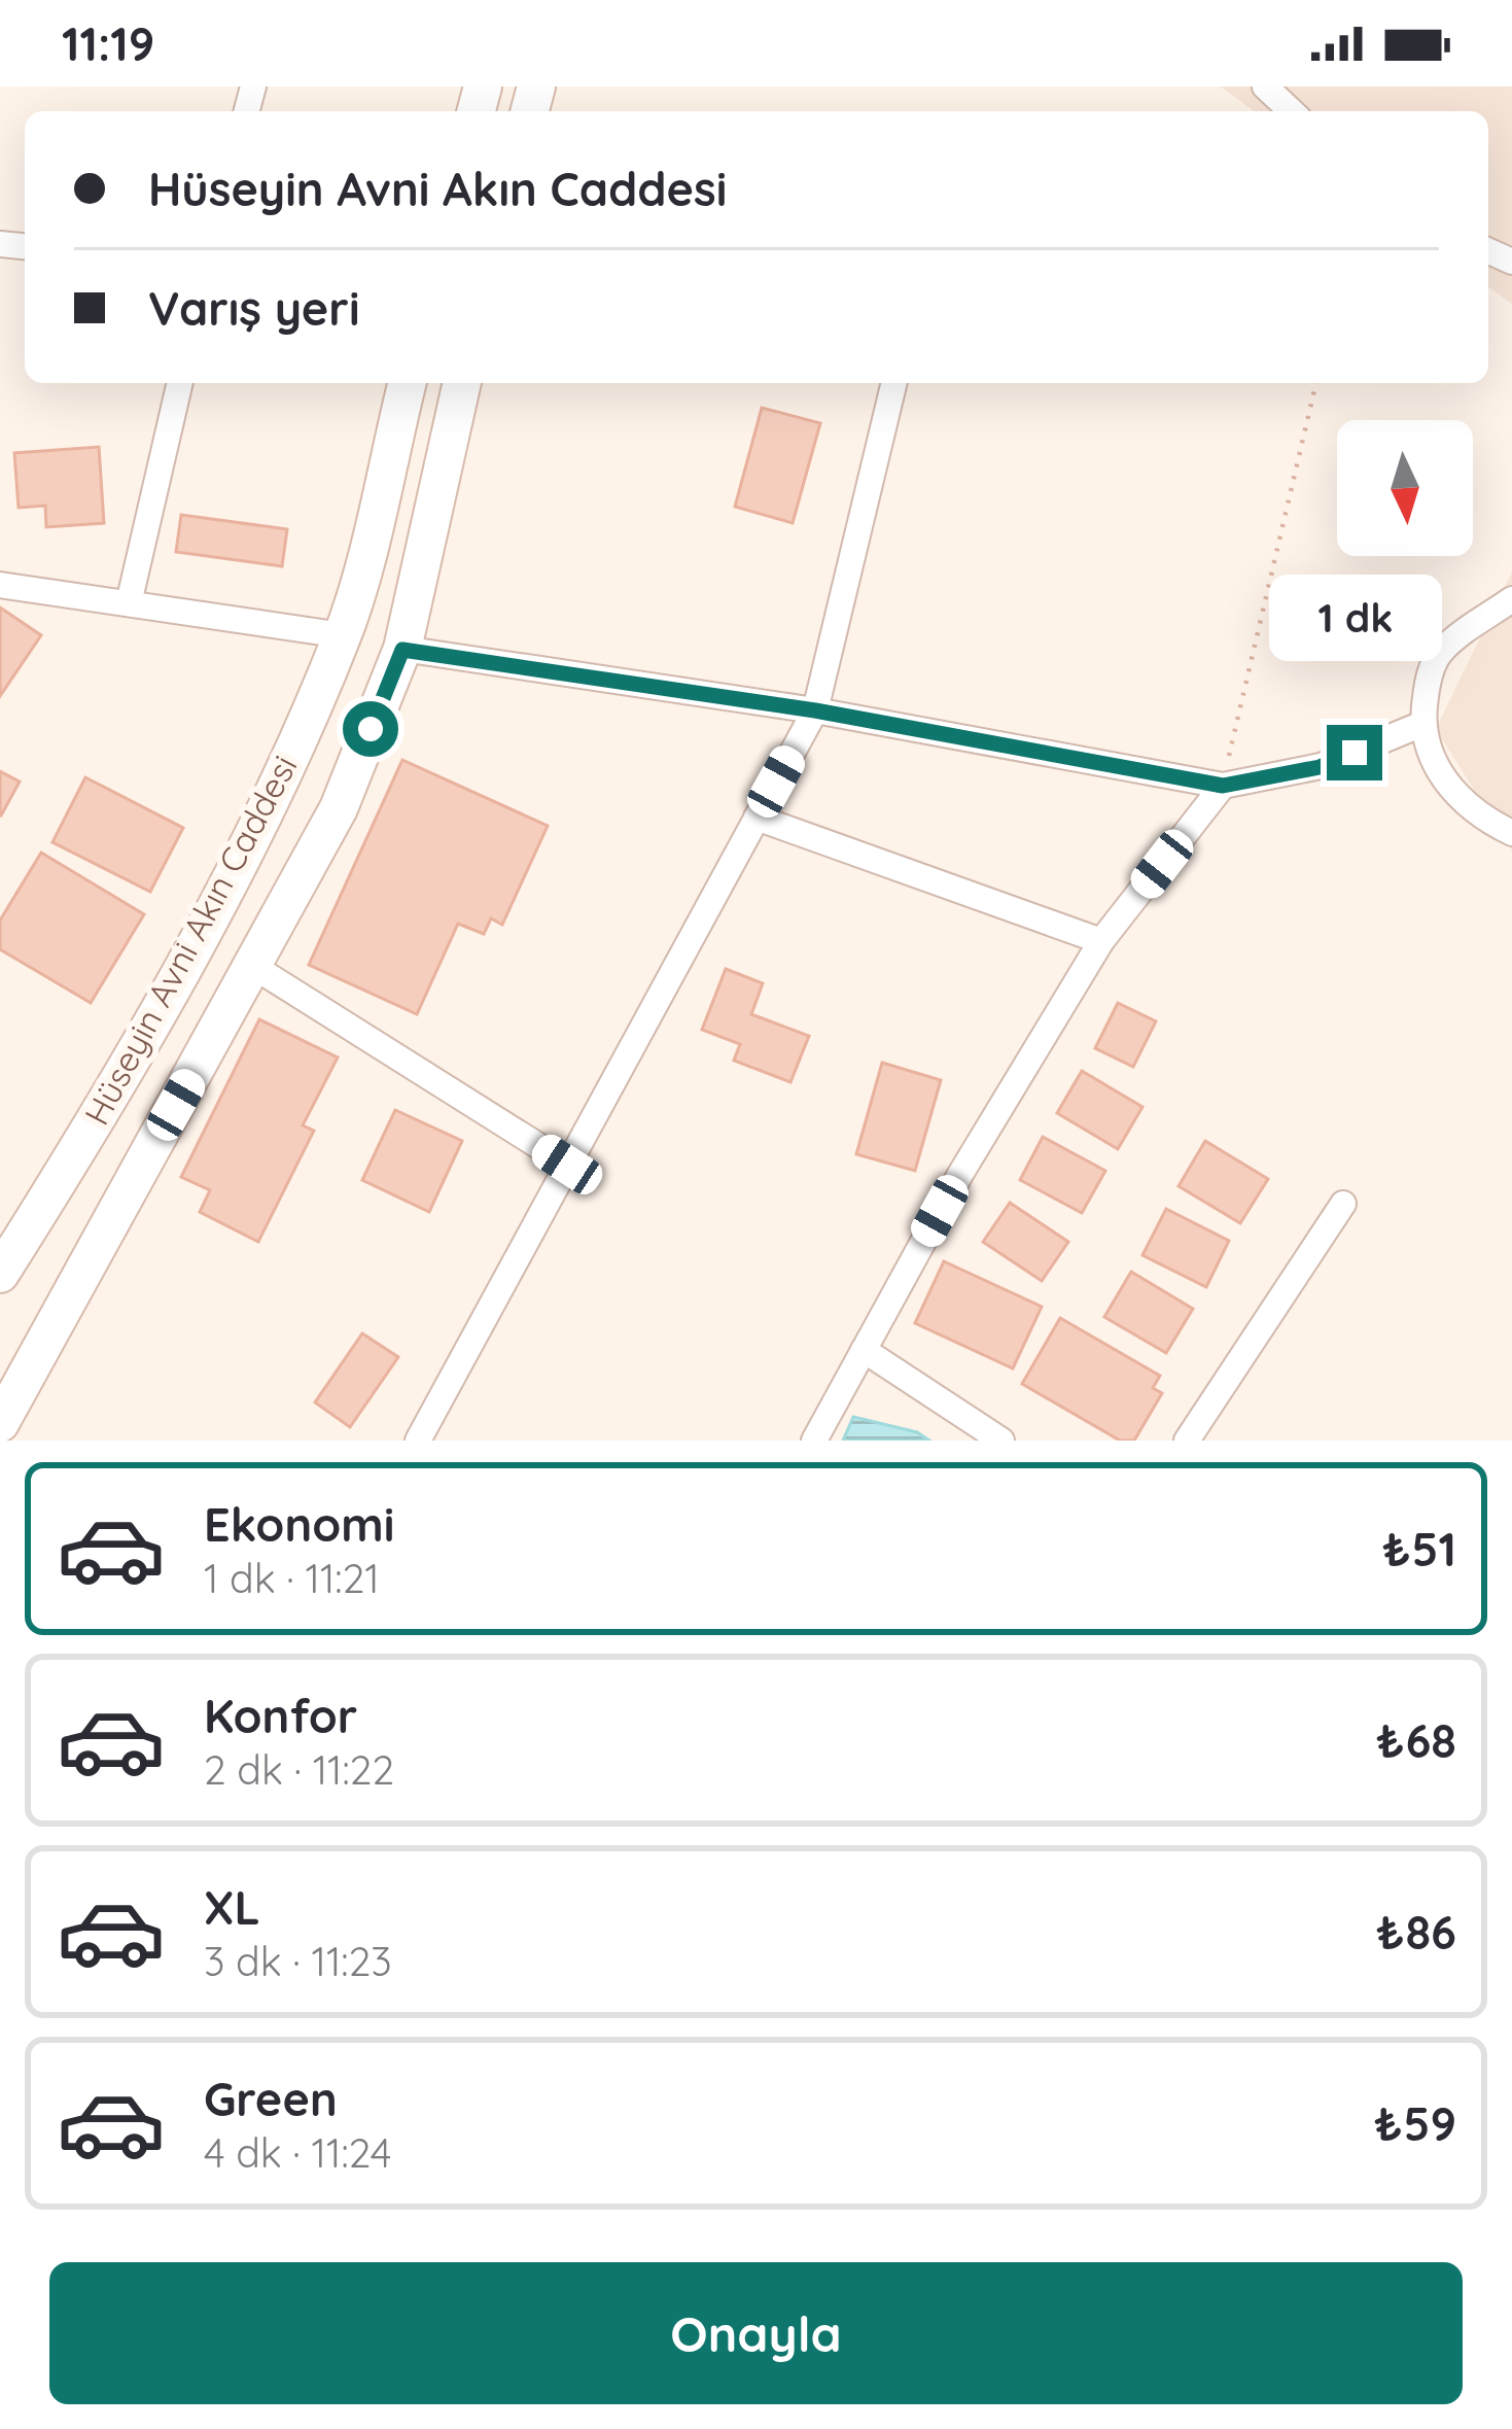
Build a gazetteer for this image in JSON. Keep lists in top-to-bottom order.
{
  "streets": {
    "main road": ["Hüseyin Avni Akın Caddesi"]
  },
  "north": "bottom",
  "page": {
    "status": "11:19",
    "banner": ["Hüseyin Avni Akın Caddesi", "Varış yeri"],
    "bubble": "1 dk",
    "list": [
      {
        "name": "Ekonomi",
        "note": "1 dk · 11:21",
        "value": "₺51"
      },
      {
        "name": "Konfor",
        "note": "2 dk · 11:22",
        "value": "₺68"
      },
      {
        "name": "XL",
        "note": "3 dk · 11:23",
        "value": "₺86"
      },
      {
        "name": "Green",
        "note": "4 dk · 11:24",
        "value": "₺59"
      }
    ],
    "buttons": "Onayla"
  }
}
